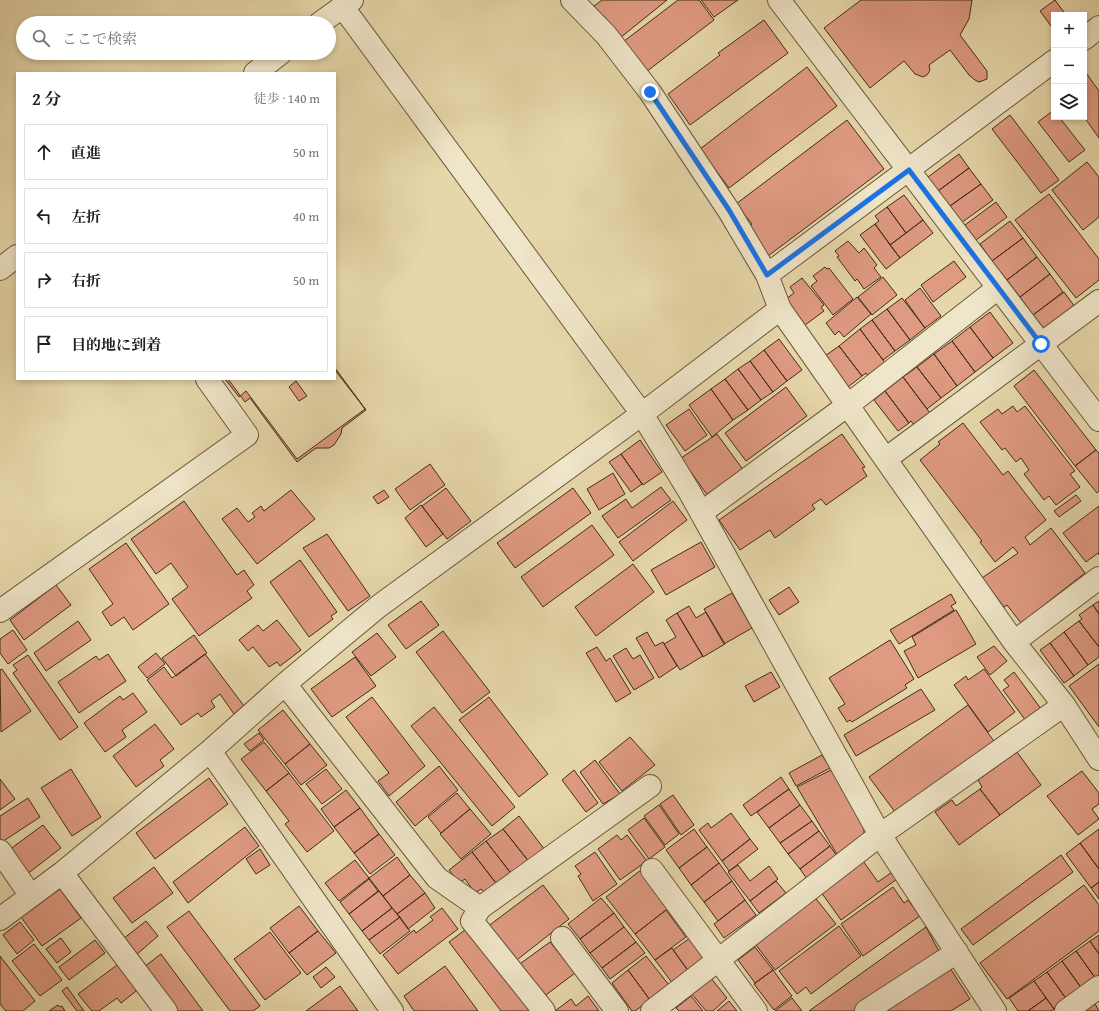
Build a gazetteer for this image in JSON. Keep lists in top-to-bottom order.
{
  "page": {
    "map_buttons": ["+", "−"],
    "search": "ここで検索",
    "heading": ["2 分", "徒歩 · 140 m"],
    "list": [
      ["直進", "50 m"],
      ["左折", "40 m"],
      ["右折", "50 m"],
      "目的地に到着"
    ]
  }
}
